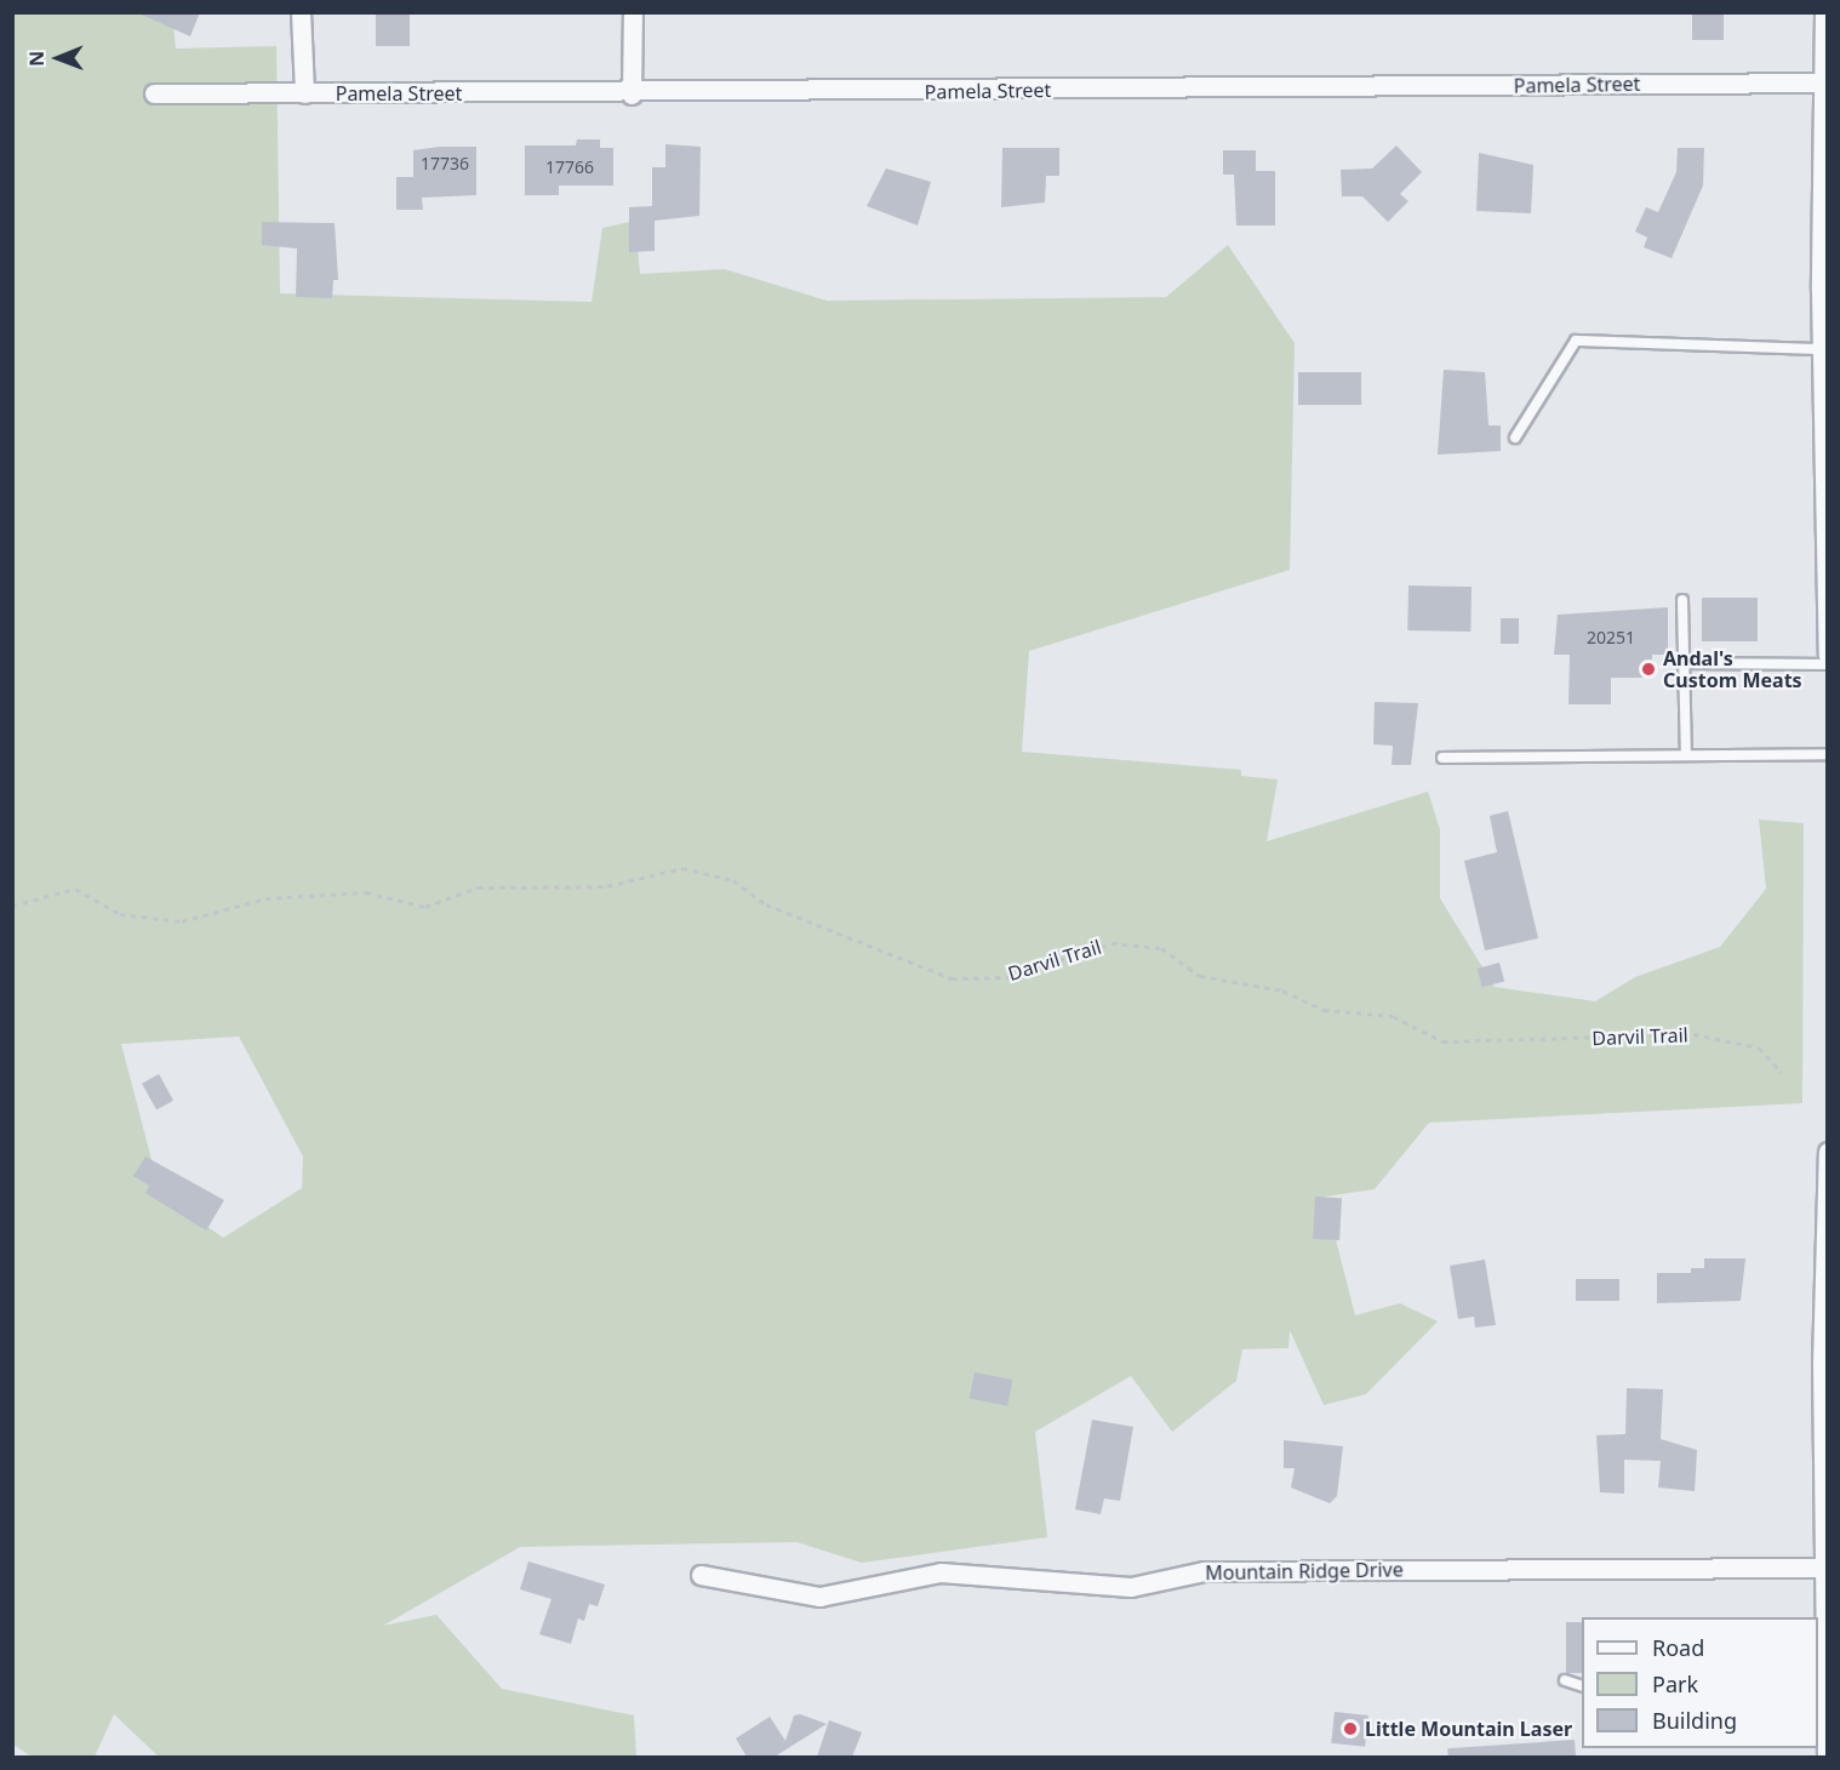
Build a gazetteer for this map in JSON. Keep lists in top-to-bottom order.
{
  "streets": {
    "street": ["Pamela Street", "Mountain Ridge Drive"],
    "path": ["Darvil Trail"]
  },
  "places": ["Andal's Custom Meats", "Little Mountain Laser"],
  "house_numbers": ["17736", "17766", "20251"],
  "legend": ["Road", "Park", "Building"],
  "north": "left"
}
